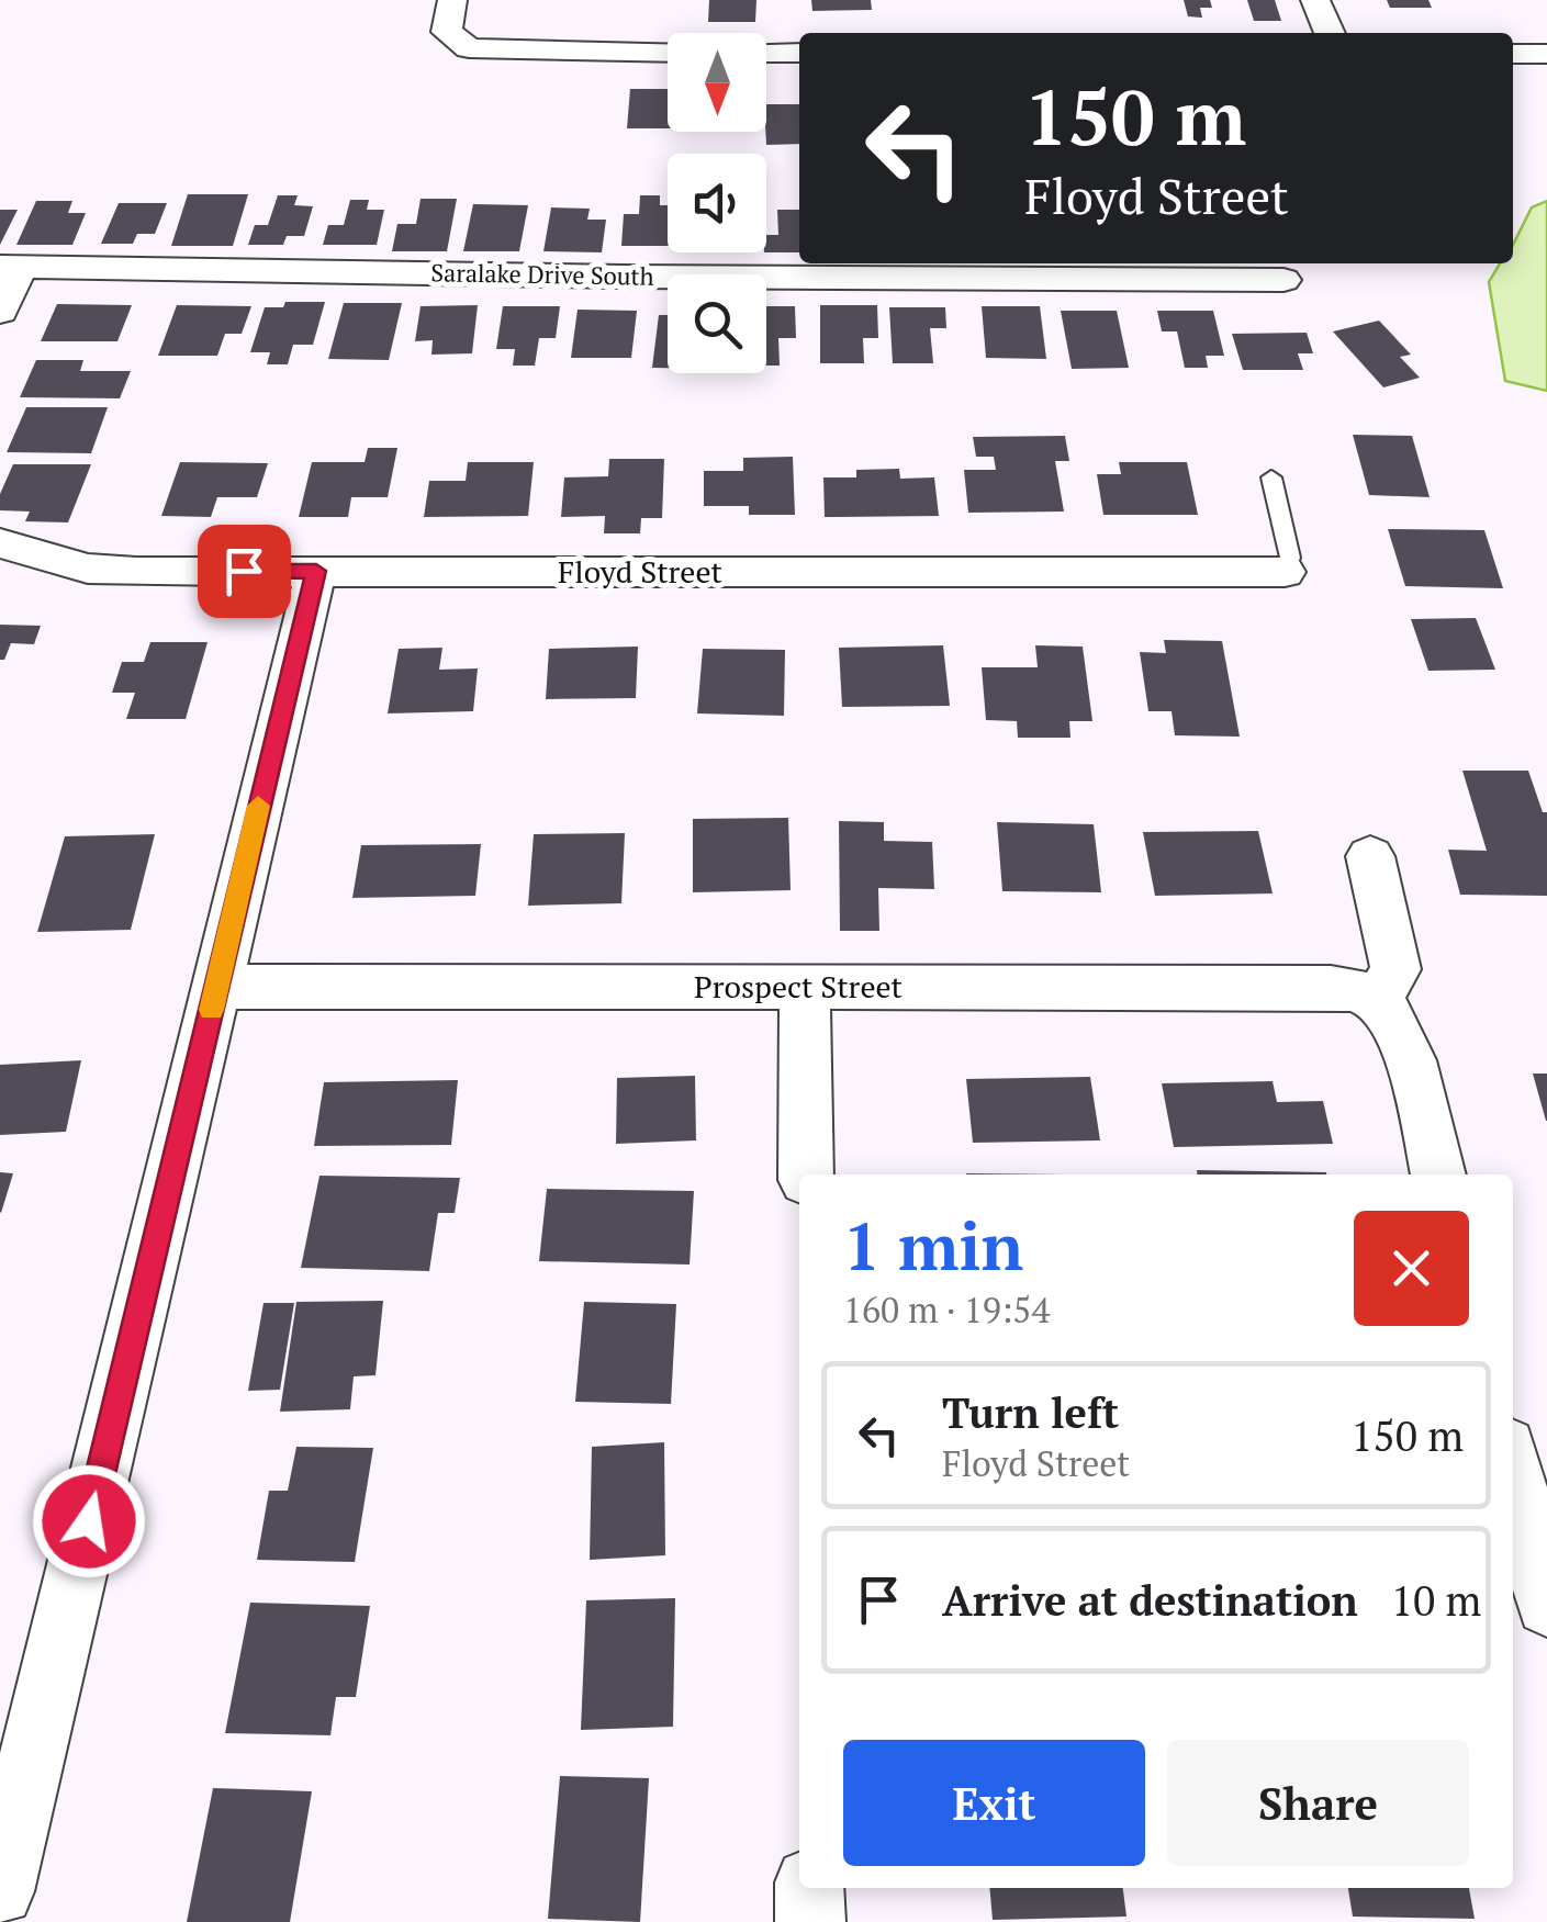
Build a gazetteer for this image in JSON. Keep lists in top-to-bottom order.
{
  "streets": {
    "street": ["Saralake Drive South", "Floyd Street", "Prospect Street"]
  },
  "north": "bottom",
  "page": {
    "turn": ["150 m", "Floyd Street"],
    "heading": ["1 min", "160 m · 19:54"],
    "list": [
      {
        "name": "Turn left",
        "note": "Floyd Street",
        "value": "150 m"
      },
      {
        "name": "Arrive at destination",
        "value": "10 m"
      }
    ],
    "buttons": ["Exit", "Share"]
  }
}
